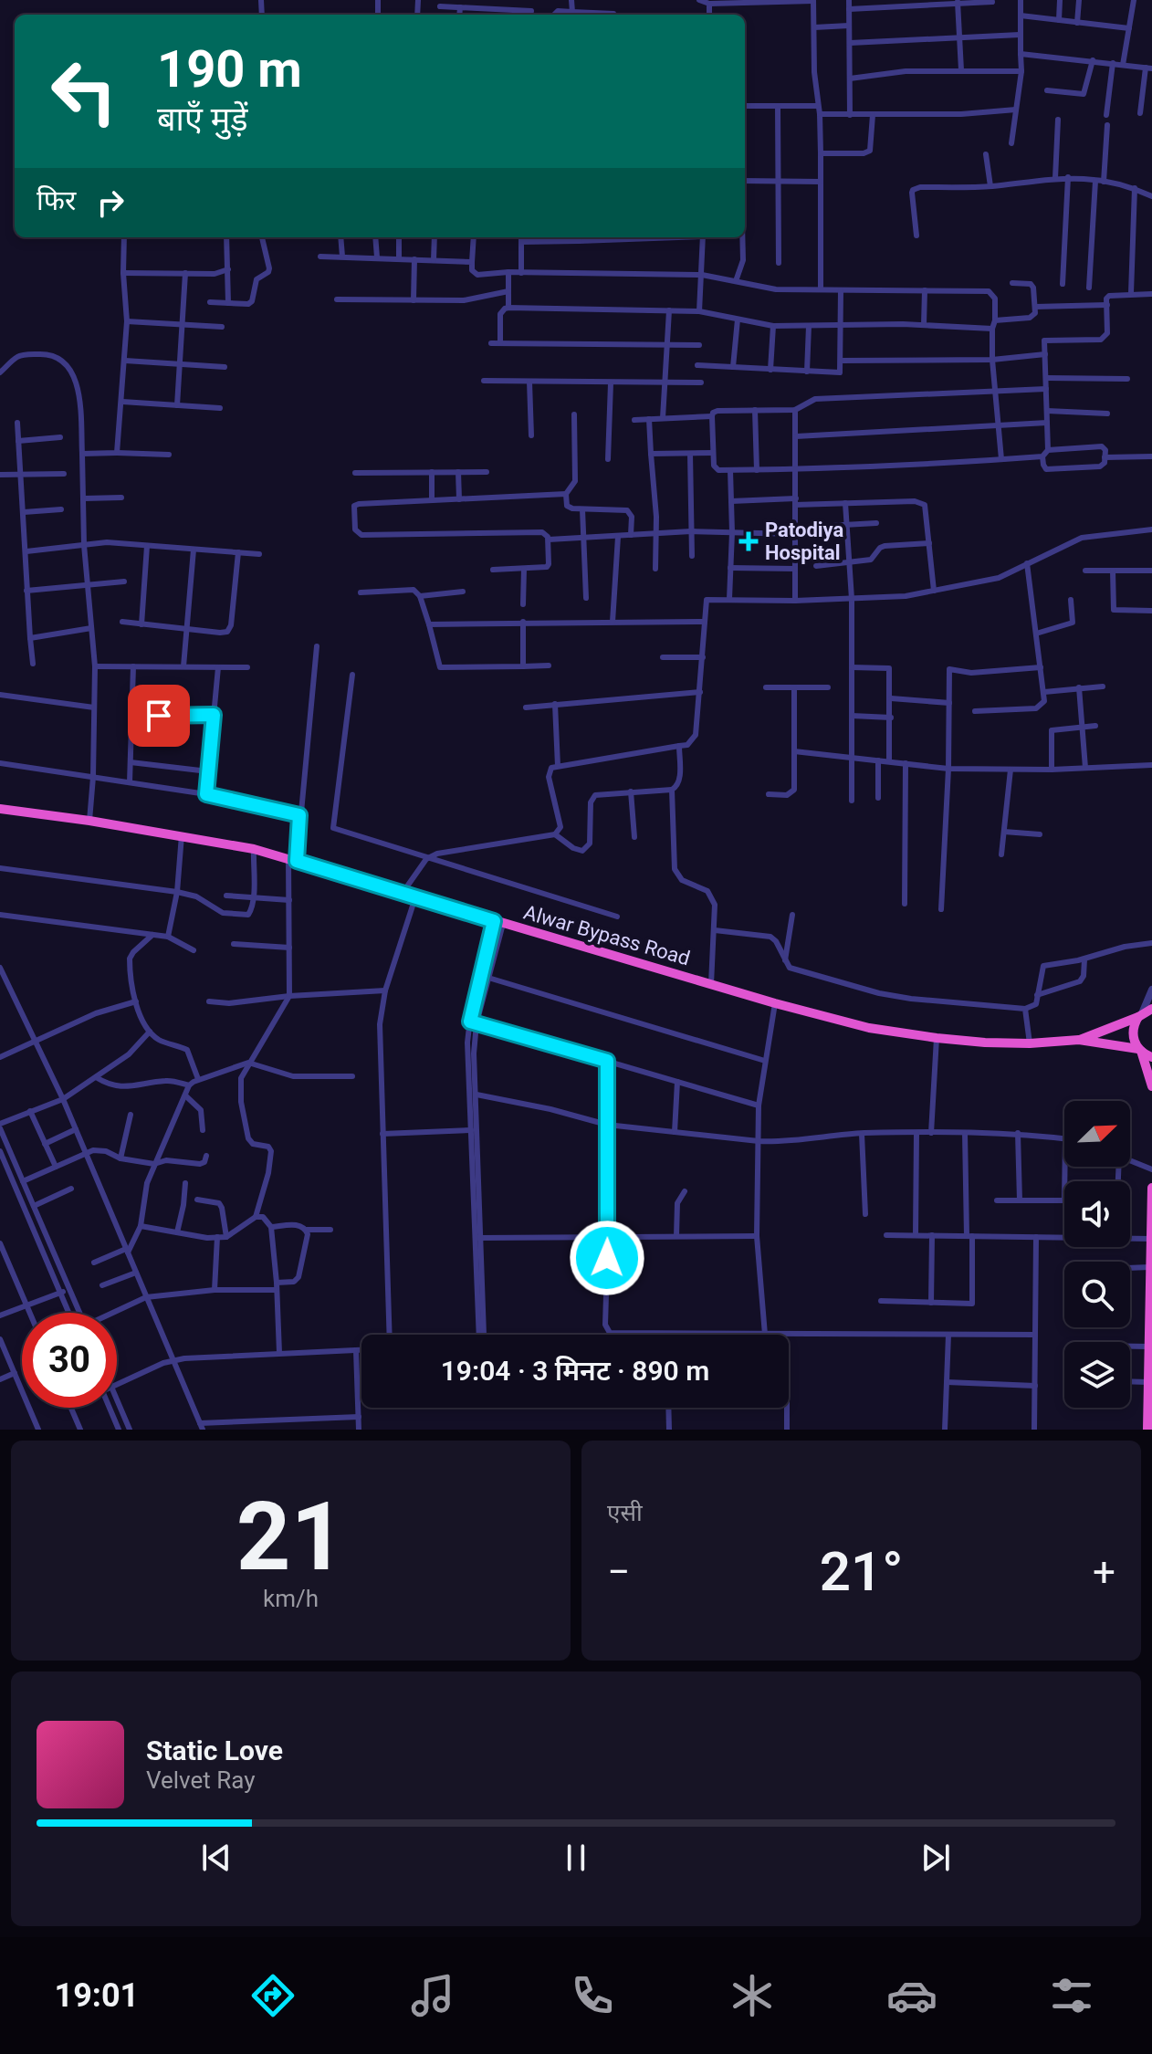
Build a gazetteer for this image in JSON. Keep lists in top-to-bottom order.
{
  "streets": {
    "highway": ["Alwar Bypass Road"]
  },
  "places": {
    "health": ["Patodiya Hospital"]
  },
  "north": "top right",
  "page": {
    "turn": ["190 m", "बाएँ मुड़ें"],
    "then": "फिर",
    "limit": "30",
    "trip": "19:04 · 3 मिनट · 890 m",
    "tile": [
      ["21", "km/h"],
      "एसी"
    ],
    "heat": ["−", "21°", "+"],
    "song": ["Static Love", "Velvet Ray"],
    "tabs": "19:01"
  }
}
